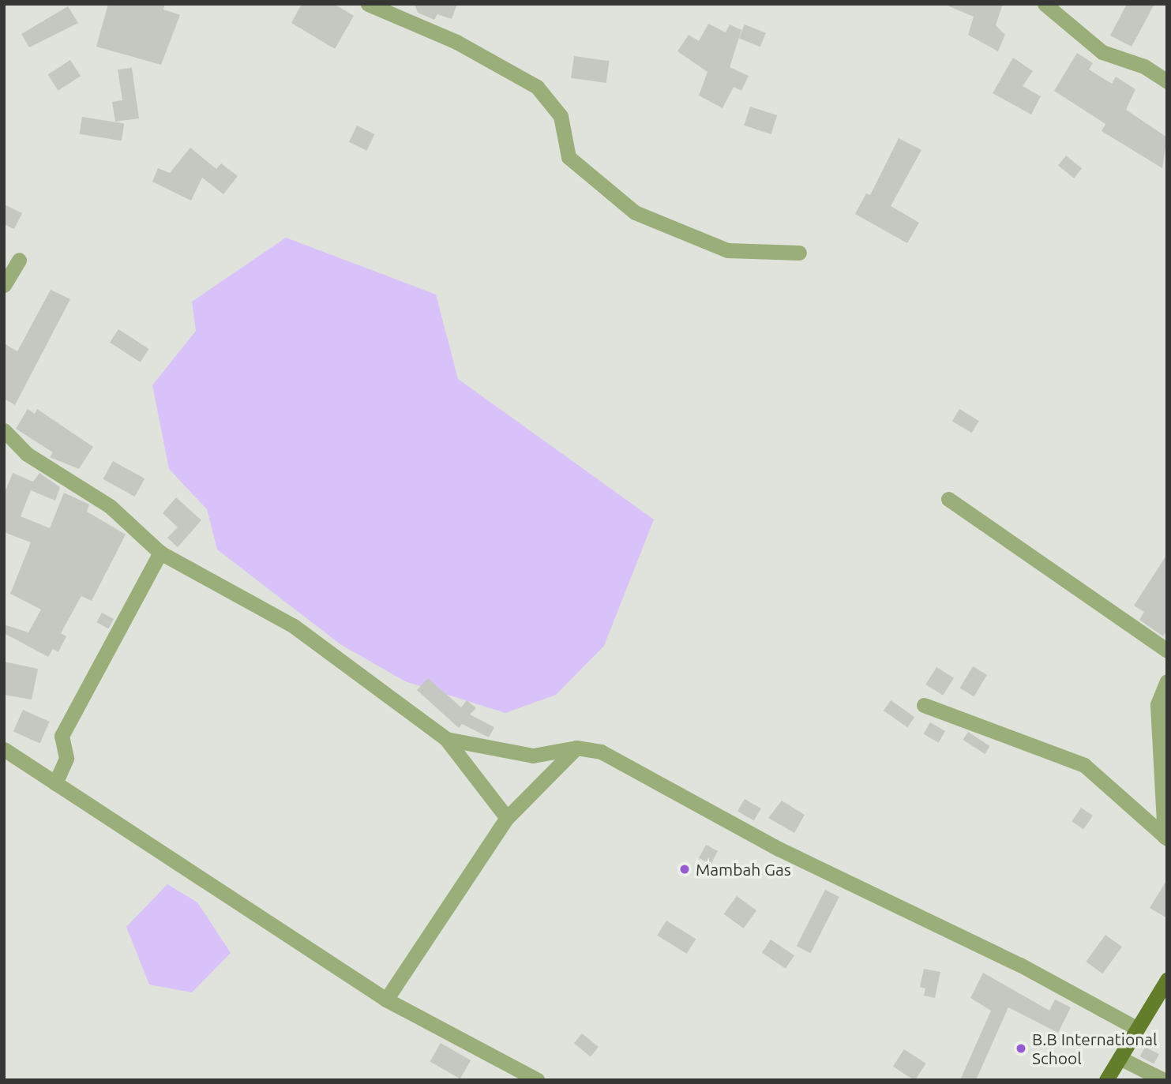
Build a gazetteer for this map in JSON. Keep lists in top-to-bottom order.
{
  "places": ["Mambah Gas", "B.B International School"]
}
